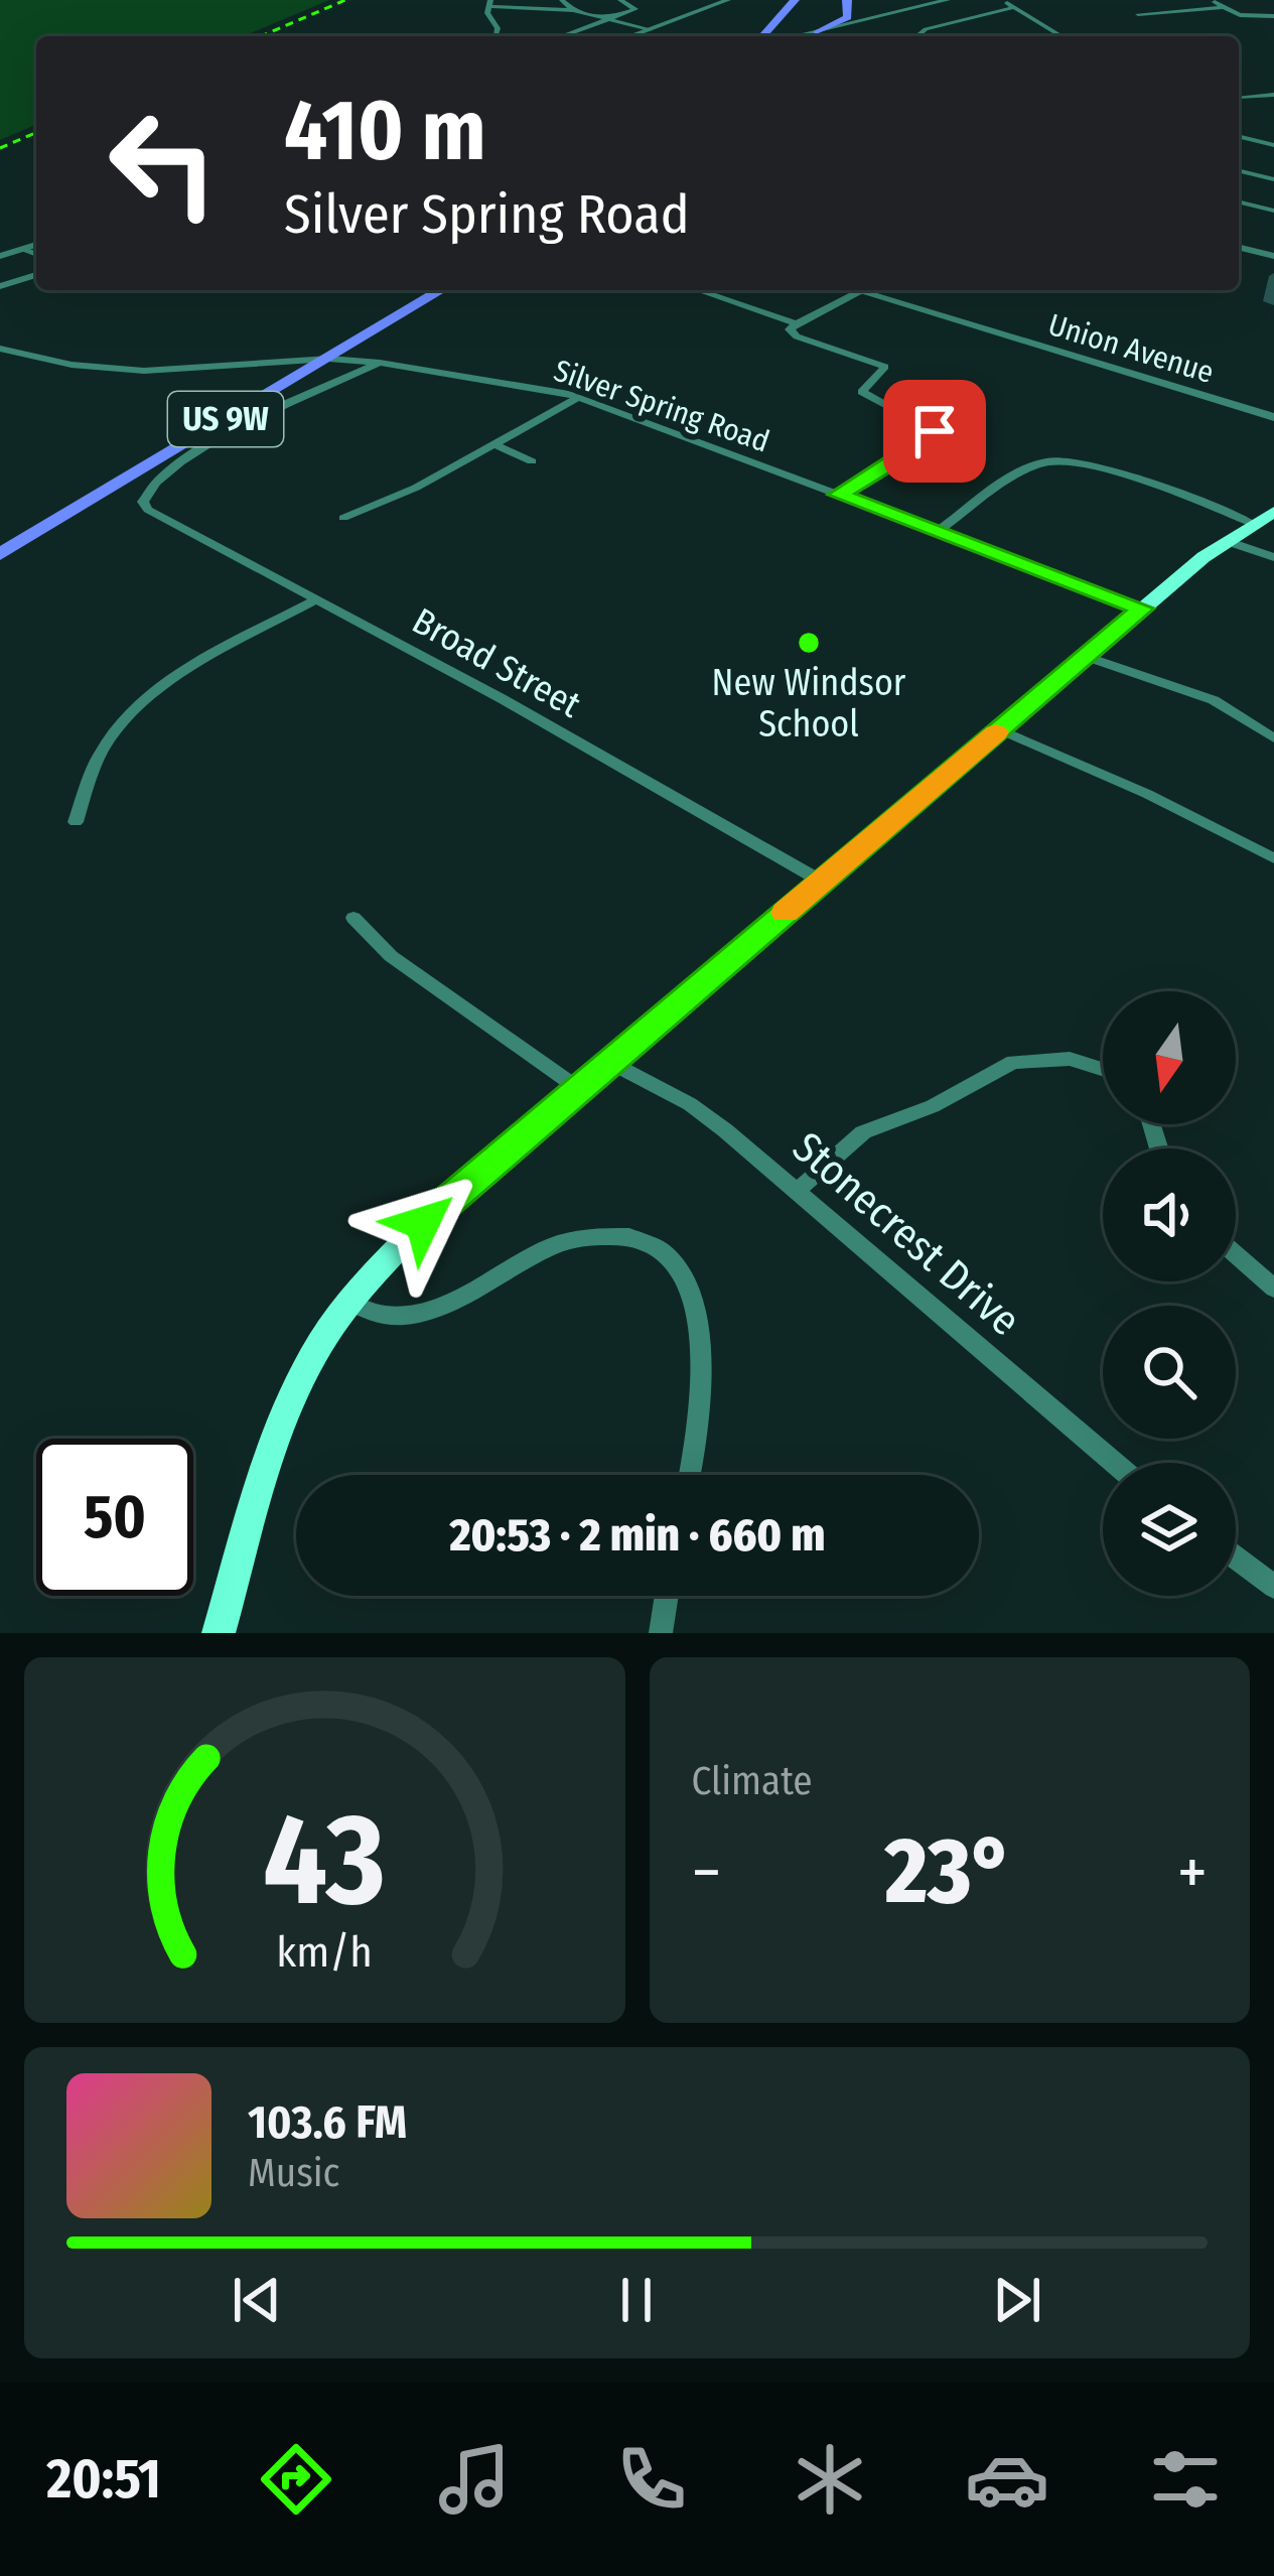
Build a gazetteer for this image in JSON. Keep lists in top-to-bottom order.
{
  "streets": {
    "highway": ["US 9W"],
    "street": [
      "Union Avenue",
      "Silver Spring Road",
      "Broad Street",
      "Stonecrest Drive"
    ]
  },
  "crossings": [
    ["Silver Spring Road", "US 9W"],
    ["Silver Spring Road", "Broad Street"]
  ],
  "places": ["New Windsor School"],
  "north": "bottom",
  "page": {
    "turn": ["410 m", "Silver Spring Road"],
    "limit": "50",
    "trip": "20:53 · 2 min · 660 m",
    "tile": "Climate",
    "heat": ["−", "23°", "+"],
    "song": ["103.6 FM", "Music"],
    "tabs": "20:51",
    "gauge": ["43", "km/h"]
  }
}
